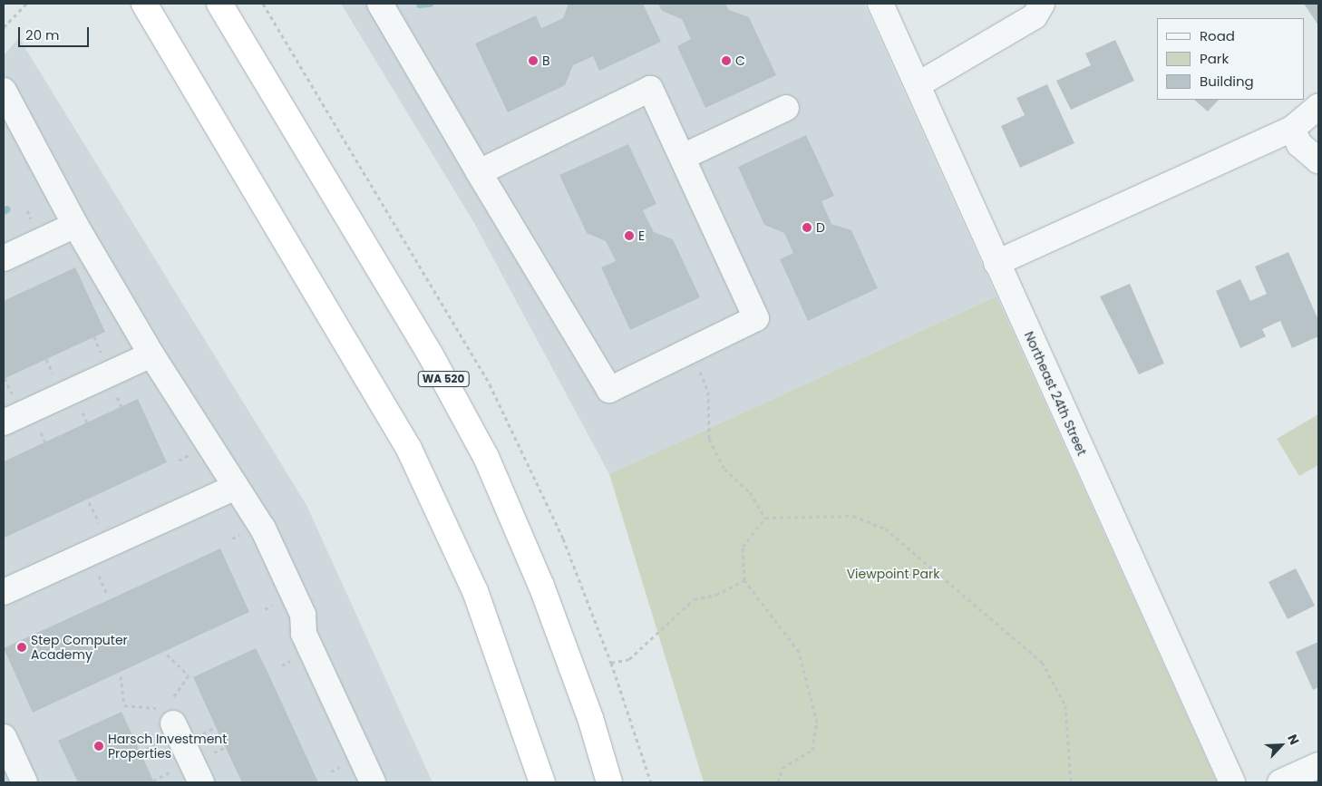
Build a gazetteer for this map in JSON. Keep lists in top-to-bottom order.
{
  "streets": {
    "highway": ["WA 520"],
    "street": ["Northeast 24th Street"]
  },
  "parks": ["Viewpoint Park"],
  "places": [
    "B",
    "C",
    "D",
    "E",
    "Step Computer Academy",
    "Harsch Investment Properties"
  ],
  "legend": ["Road", "Park", "Building"],
  "scale_bar": "20 m",
  "north": "top right"
}
